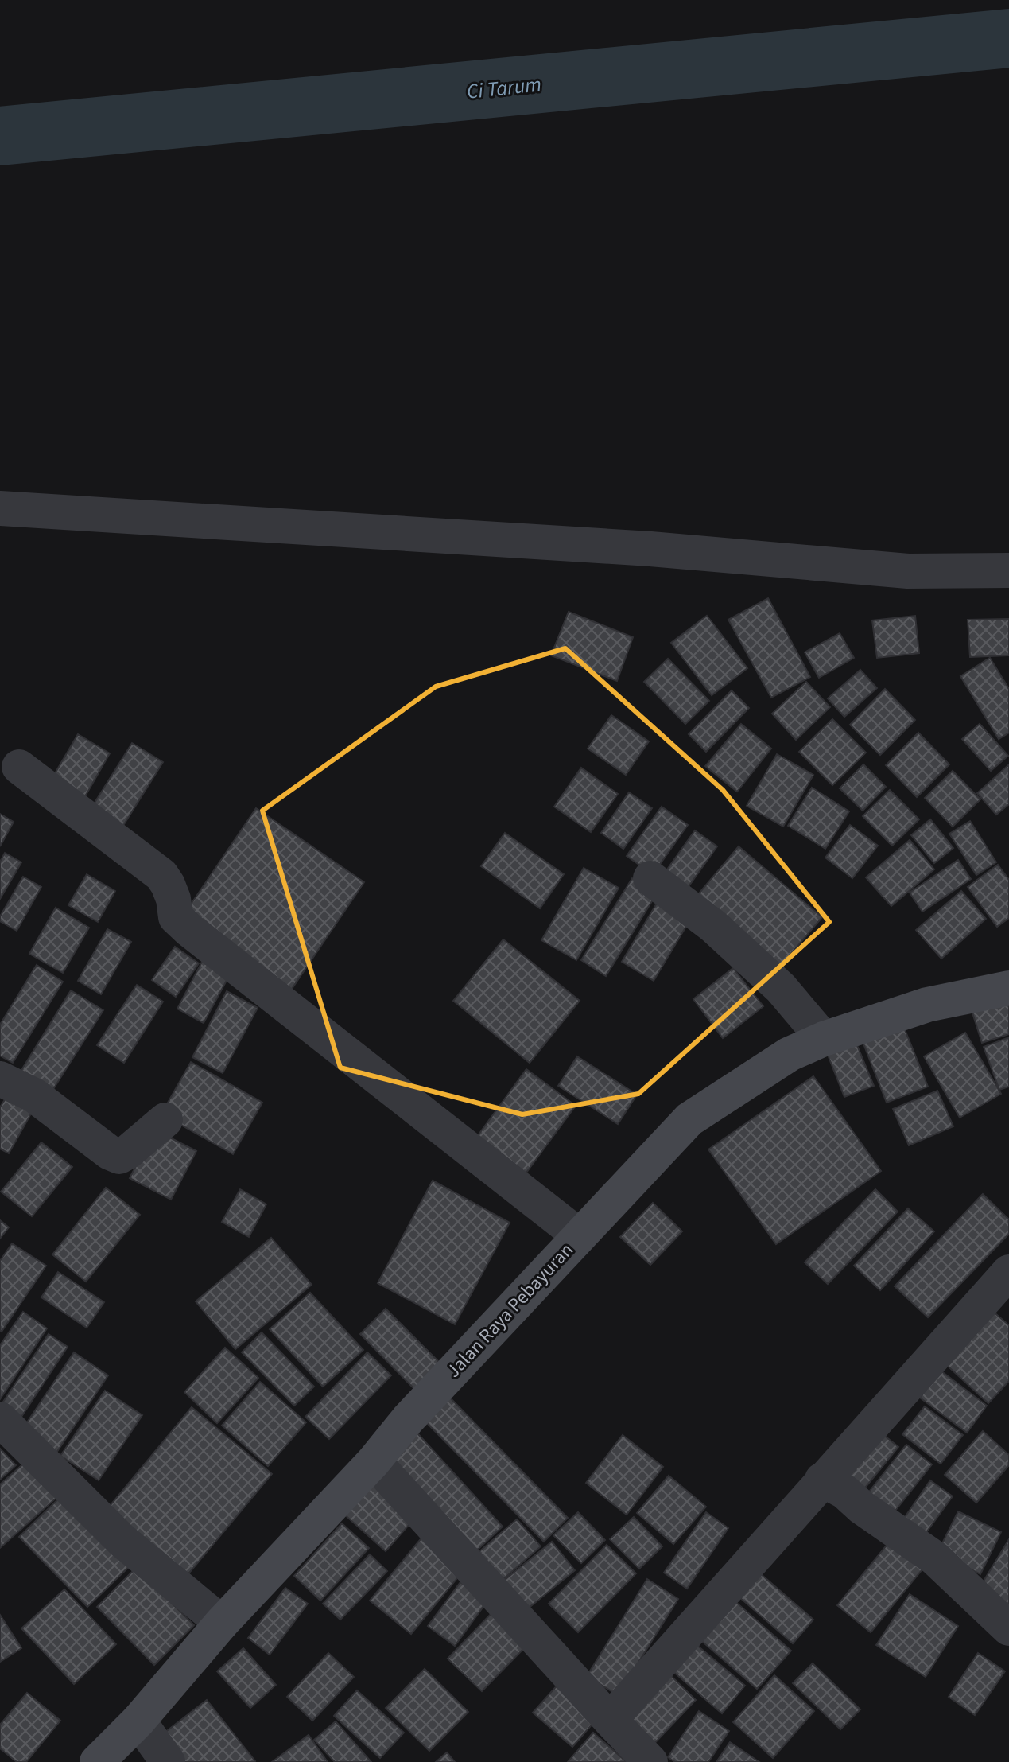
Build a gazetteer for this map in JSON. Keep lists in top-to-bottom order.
{
  "streets": {
    "main road": ["Jalan Raya Pebayuran"]
  },
  "water": ["Ci Tarum"]
}
